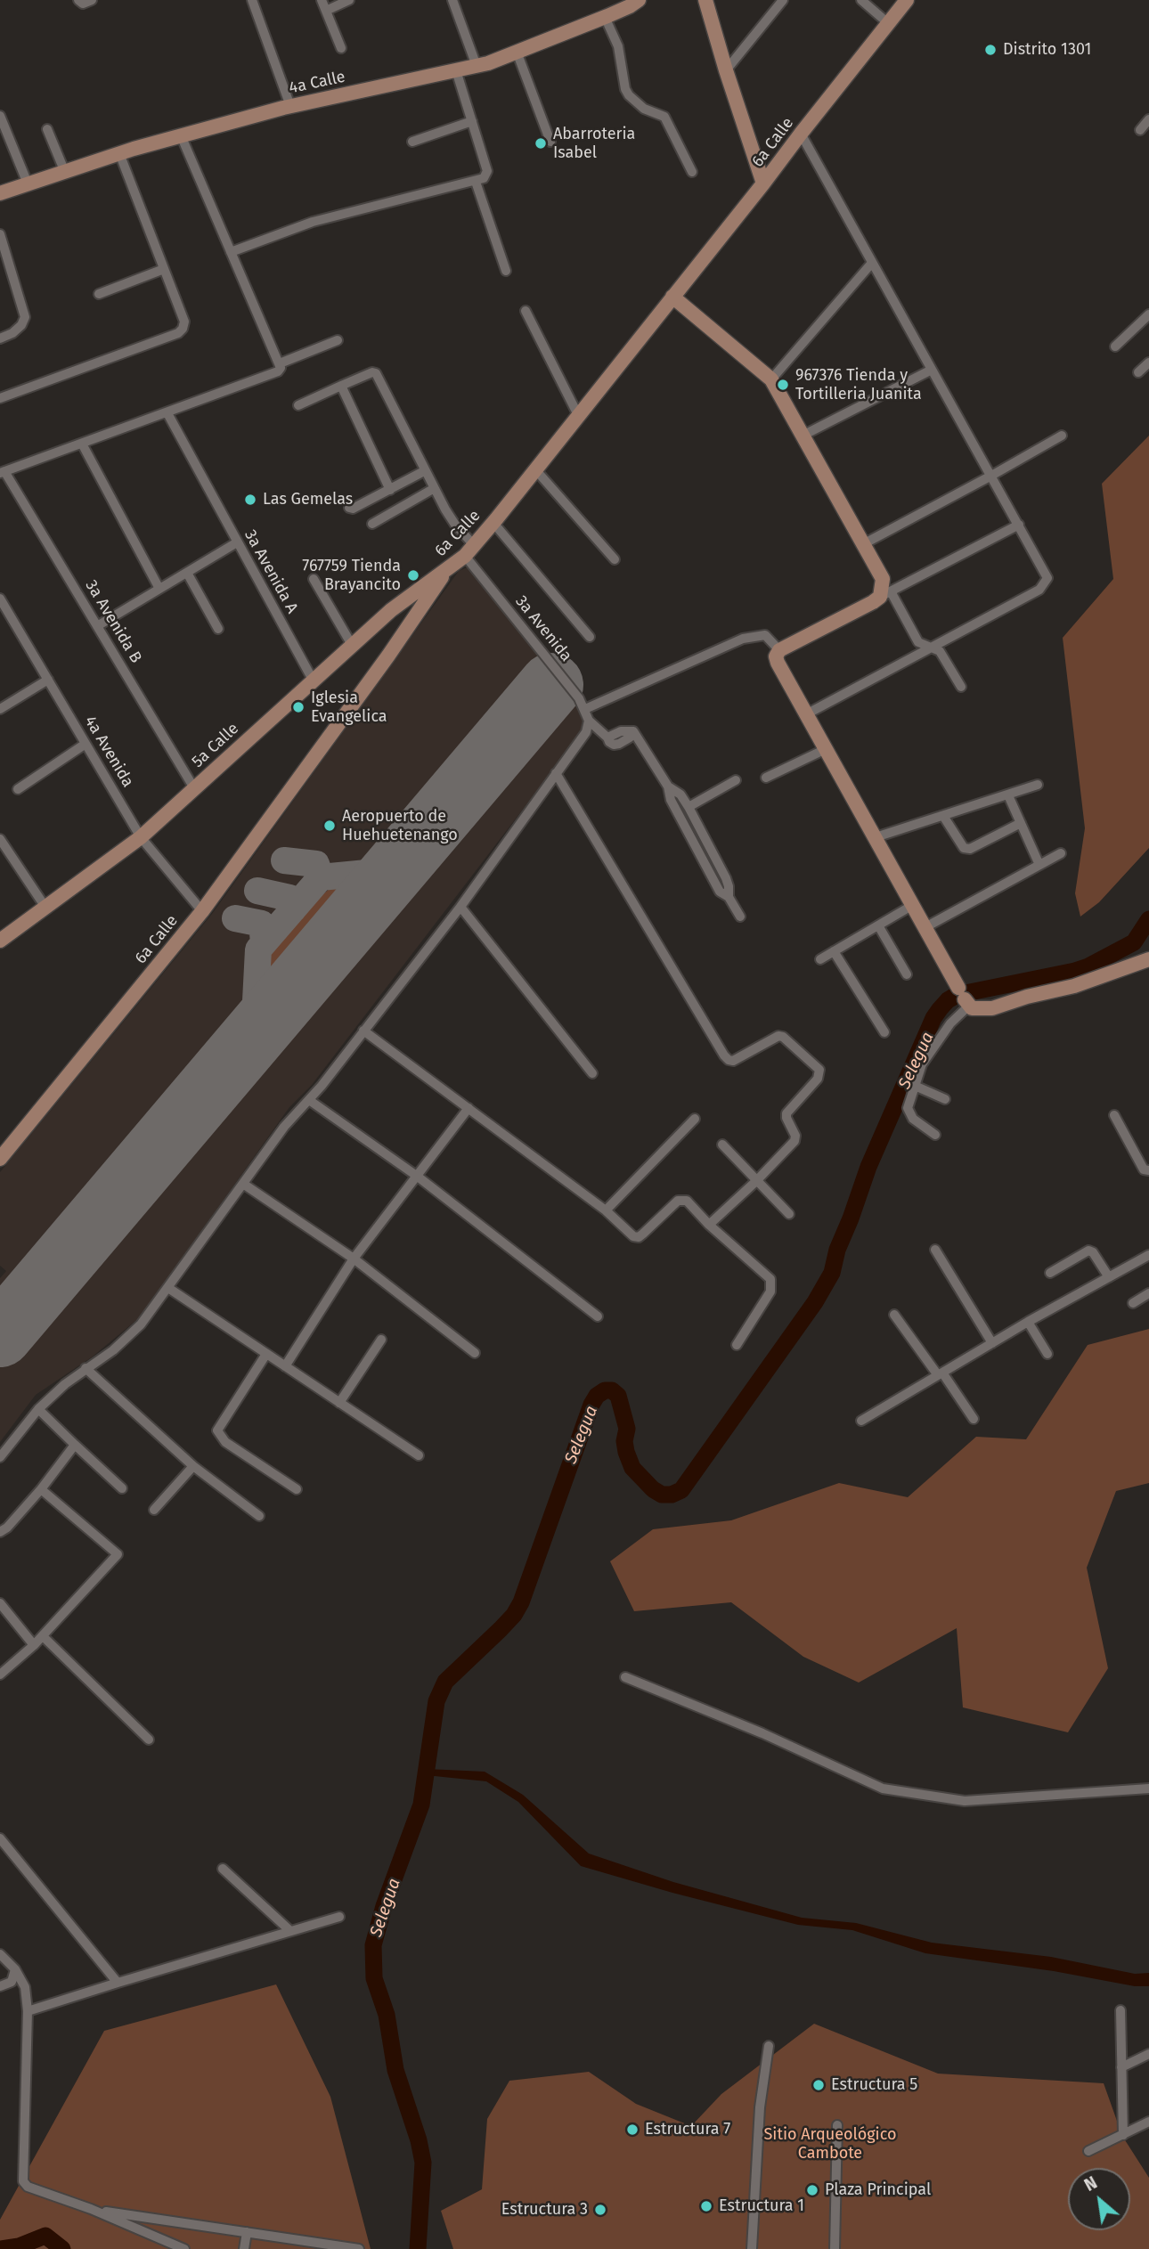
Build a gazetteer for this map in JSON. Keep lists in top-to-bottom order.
{
  "streets": {
    "street": [
      "4a Calle",
      "6a Calle",
      "3a Avenida A",
      "3a Avenida B",
      "3a Avenida",
      "5a Calle",
      "4a Avenida"
    ]
  },
  "crossings": [
    ["6a Calle", "3a Avenida"],
    ["6a Calle", "5a Calle"],
    ["6a Calle", "4a Avenida"],
    ["3a Avenida A", "5a Calle"],
    ["3a Avenida B", "5a Calle"],
    ["5a Calle", "4a Avenida"]
  ],
  "water": ["Selegua"],
  "parks": ["Sitio Arqueológico Cambote"],
  "places": [
    "Distrito 1301",
    "Abarroteria Isabel",
    "967376 Tienda y Tortilleria Juanita",
    "Las Gemelas",
    "767759 Tienda Brayancito",
    "Iglesia Evangelica",
    "Aeropuerto de Huehuetenango",
    "Estructura 5",
    "Estructura 7",
    "Plaza Principal",
    "Estructura 1",
    "Estructura 3"
  ],
  "north": "top left"
}
